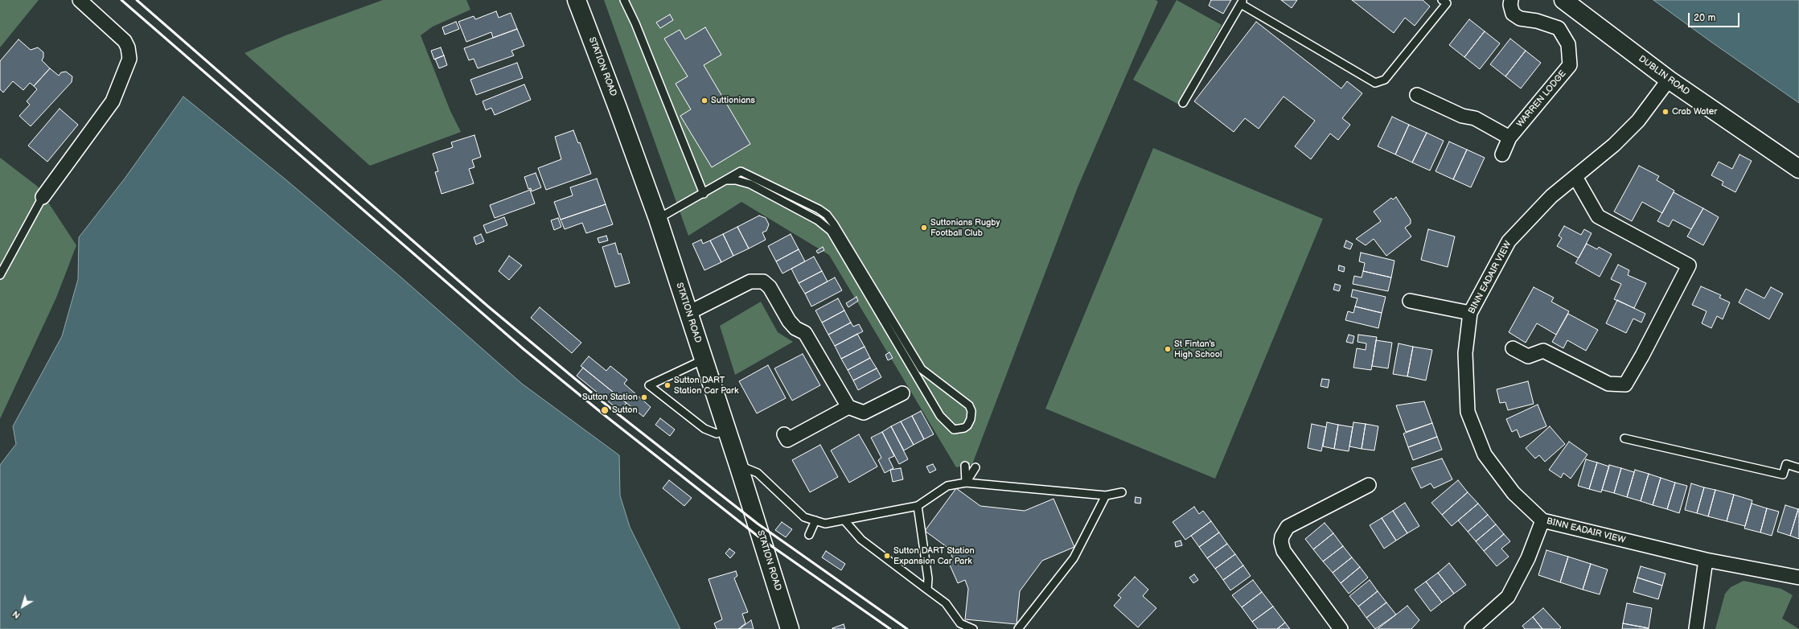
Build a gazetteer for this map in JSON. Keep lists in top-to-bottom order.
{
  "streets": {
    "main road": ["STATION ROAD", "DUBLIN ROAD"],
    "street": ["WARREN LODGE", "BINN EADAIR VIEW"]
  },
  "crossings": [
    ["DUBLIN ROAD", "BINN EADAIR VIEW"]
  ],
  "places": [
    "Suttionians",
    "Crab Water",
    "Suttonians Rugby Football Club",
    "St Fintan's High School",
    "Sutton DART Station Car Park",
    "Sutton Station",
    "Sutton",
    "Sutton DART Station Expansion Car Park"
  ],
  "scale_bar": "20 m",
  "north": "bottom left"
}
